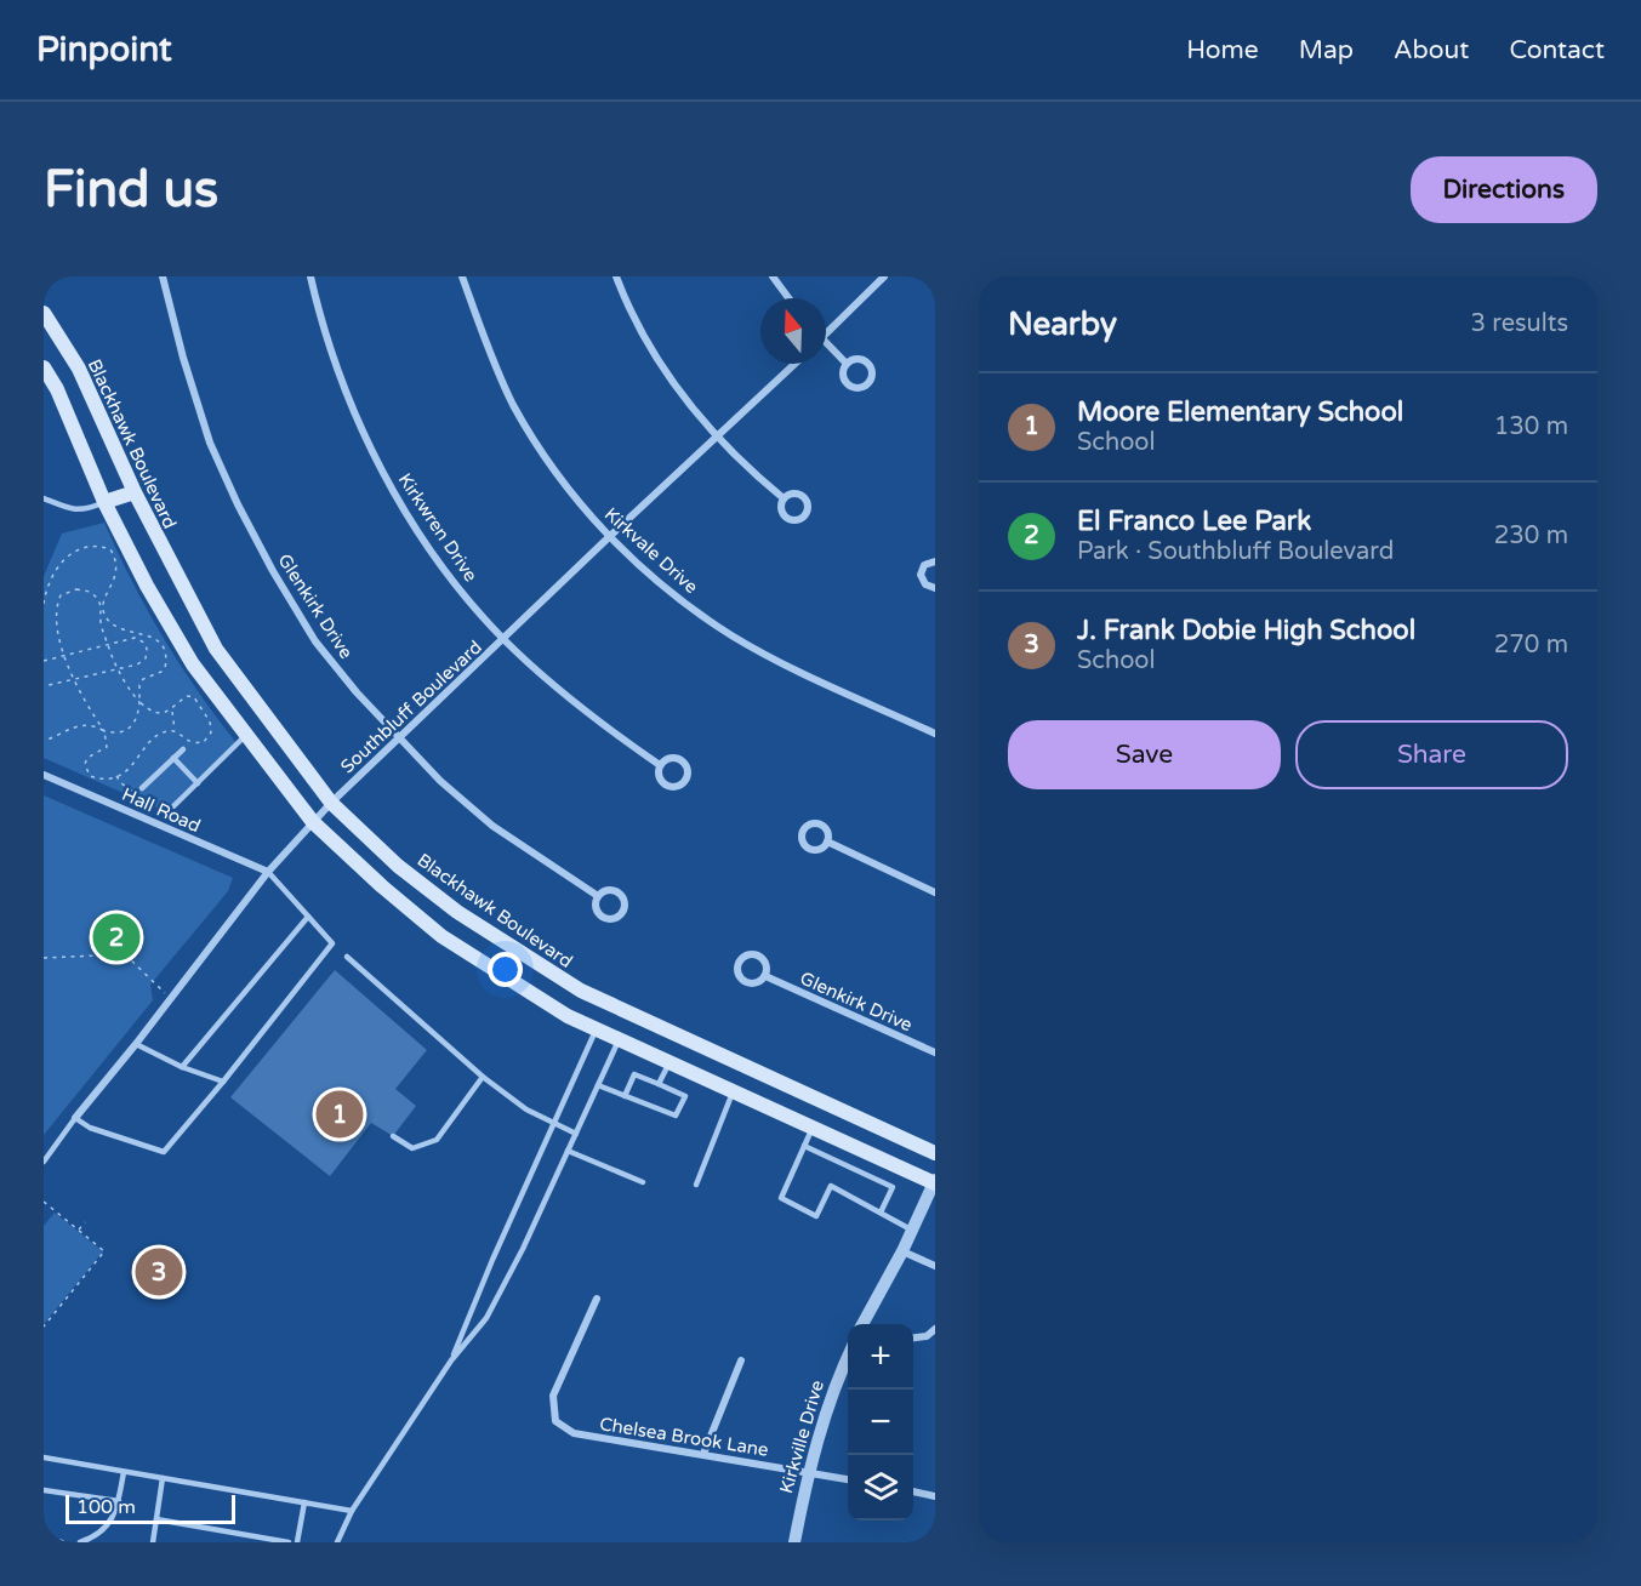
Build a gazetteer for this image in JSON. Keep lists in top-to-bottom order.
{
  "streets": {
    "main road": ["Blackhawk Boulevard"],
    "street": [
      "Kirkwren Drive",
      "Kirkvale Drive",
      "Glenkirk Drive",
      "Southbluff Boulevard",
      "Hall Road",
      "Chelsea Brook Lane",
      "Kirkville Drive"
    ]
  },
  "crossings": [
    ["Blackhawk Boulevard", "Southbluff Boulevard"],
    ["Kirkwren Drive", "Southbluff Boulevard"],
    ["Kirkvale Drive", "Southbluff Boulevard"],
    ["Glenkirk Drive", "Southbluff Boulevard"],
    ["Southbluff Boulevard", "Hall Road"],
    ["Chelsea Brook Lane", "Kirkville Drive"]
  ],
  "scale_bar": "100 m",
  "north": "top",
  "page": {
    "header": "Pinpoint",
    "nav": [
      "Home",
      "Map",
      "About",
      "Contact"
    ],
    "buttons": [
      "Directions",
      ["Save", "Share"]
    ],
    "title": "Find us",
    "heading": ["Nearby", "3 results"],
    "list": [
      {
        "mark": "1",
        "name": "Moore Elementary School",
        "note": "School",
        "value": "130 m"
      },
      {
        "mark": "2",
        "name": "El Franco Lee Park",
        "note": "Park · Southbluff Boulevard",
        "value": "230 m"
      },
      {
        "mark": "3",
        "name": "J. Frank Dobie High School",
        "note": "School",
        "value": "270 m"
      }
    ],
    "pins": ["2", "1", "3"],
    "map_buttons": ["+", "−"],
    "scale": "100 m"
  }
}
